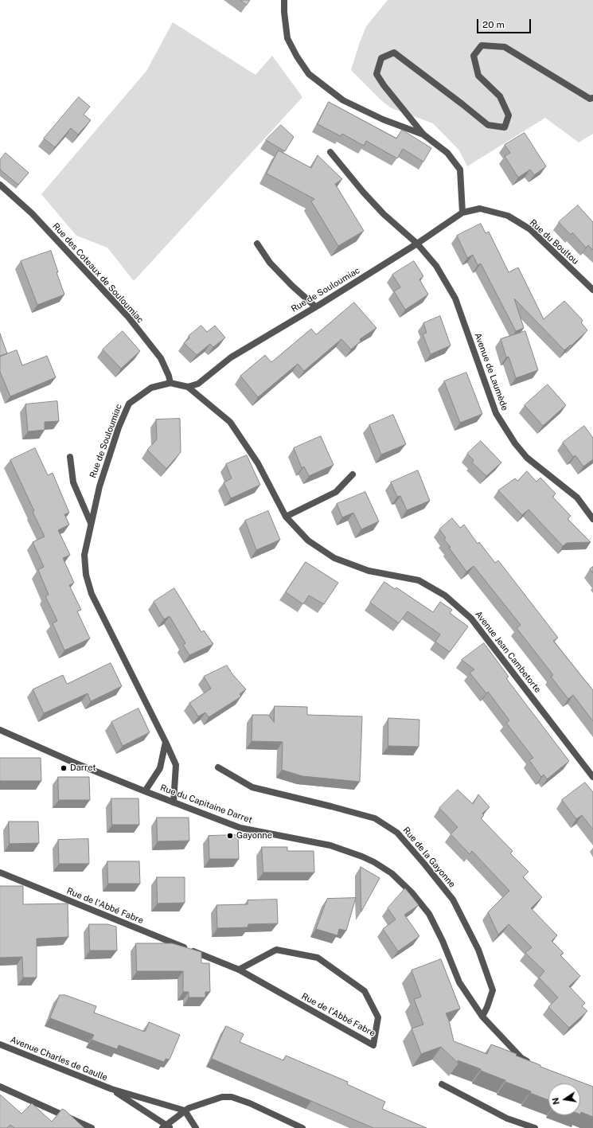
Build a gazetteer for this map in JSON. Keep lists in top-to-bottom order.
{
  "streets": {
    "street": [
      "Rue du Boultou",
      "Rue des Coteaux de Souloumiac",
      "Rue de Souloumiac",
      "Avenue de Laumède",
      "Avenue Jean Cambetorte",
      "Rue du Capitaine Darret",
      "Rue de la Gayonne",
      "Rue de l'Abbé Fabre",
      "Avenue Charles de Gaulle"
    ]
  },
  "crossings": [
    ["Rue du Boultou", "Rue de Souloumiac"],
    ["Rue des Coteaux de Souloumiac", "Rue de Souloumiac"],
    ["Rue de Souloumiac", "Avenue de Laumède"],
    ["Rue de Souloumiac", "Avenue Jean Cambetorte"],
    ["Rue de Souloumiac", "Rue du Capitaine Darret"],
    ["Rue du Capitaine Darret", "Rue de la Gayonne"]
  ],
  "places": ["Darret", "Gayonne"],
  "scale_bar": "20 m",
  "north": "left"
}
